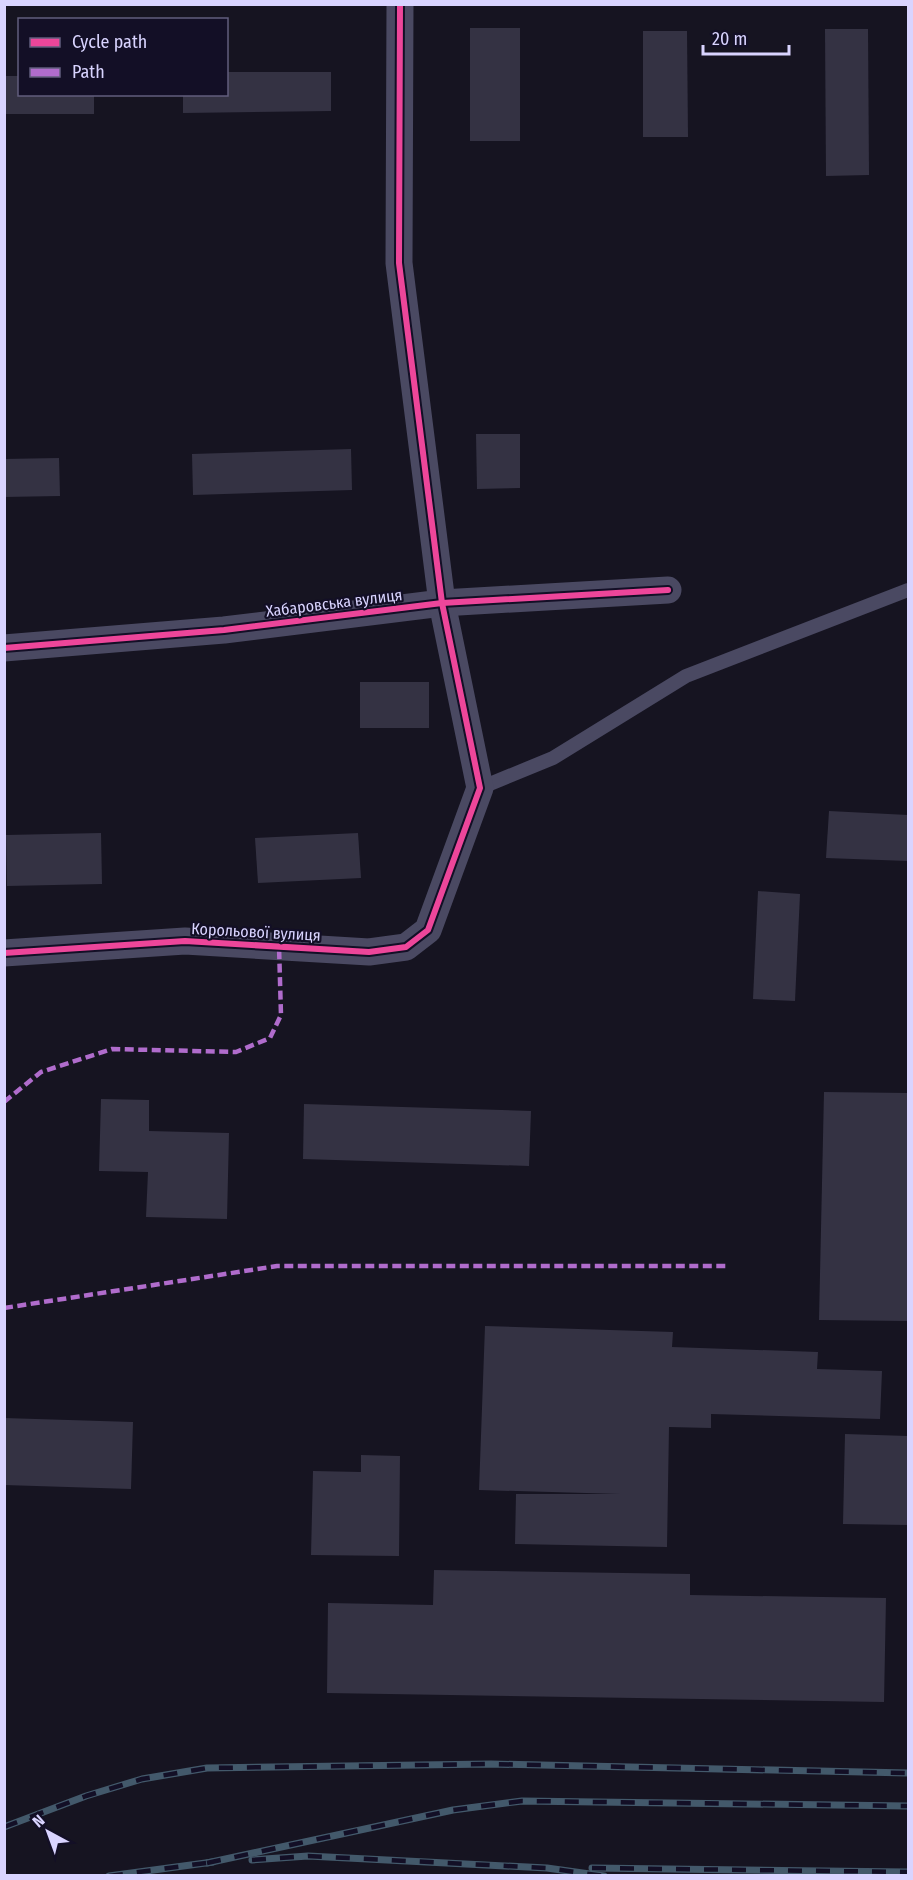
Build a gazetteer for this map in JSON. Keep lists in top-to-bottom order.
{
  "streets": {
    "street": ["Хабаровська вулиця", "Корольової вулиця"]
  },
  "legend": ["Cycle path", "Path"],
  "scale_bar": "20 m",
  "north": "top left"
}
